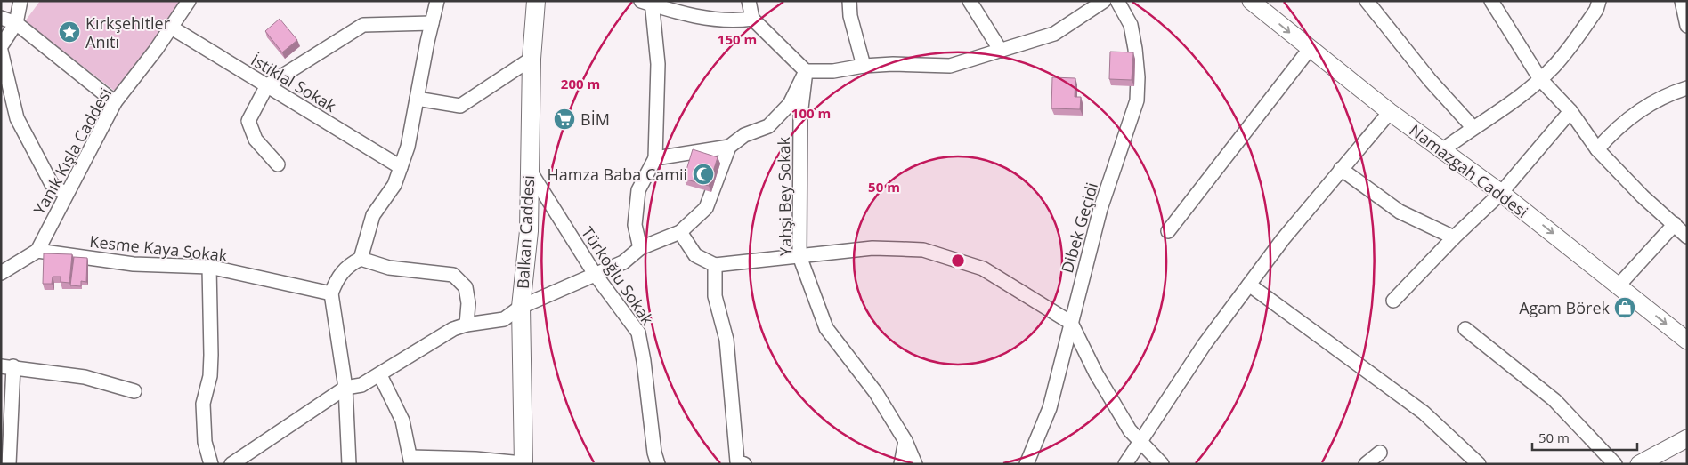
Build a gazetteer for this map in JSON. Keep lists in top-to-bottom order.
{
  "streets": {
    "main road": ["Balkan Caddesi"],
    "street": [
      "İstiklal Sokak",
      "Yanık Kışla Caddesi",
      "Namazgah Caddesi",
      "Yahşi Bey Sokak",
      "Dibek Geçidi",
      "Kesme Kaya Sokak",
      "Türkoğlu Sokak"
    ]
  },
  "crossings": [
    ["İstiklal Sokak", "Yanık Kışla Caddesi"],
    ["Yanık Kışla Caddesi", "Kesme Kaya Sokak"],
    ["Balkan Caddesi", "Türkoğlu Sokak"]
  ],
  "places": {
    "place": ["Kırkşehitler Anıtı"],
    "supermarket": ["BİM"],
    "mosque": ["Hamza Baba Camii"],
    "shop": ["Agam Börek"]
  },
  "scale_bar": "50 m",
  "rings": [
    "150 m",
    "200 m",
    "100 m",
    "50 m"
  ]
}
